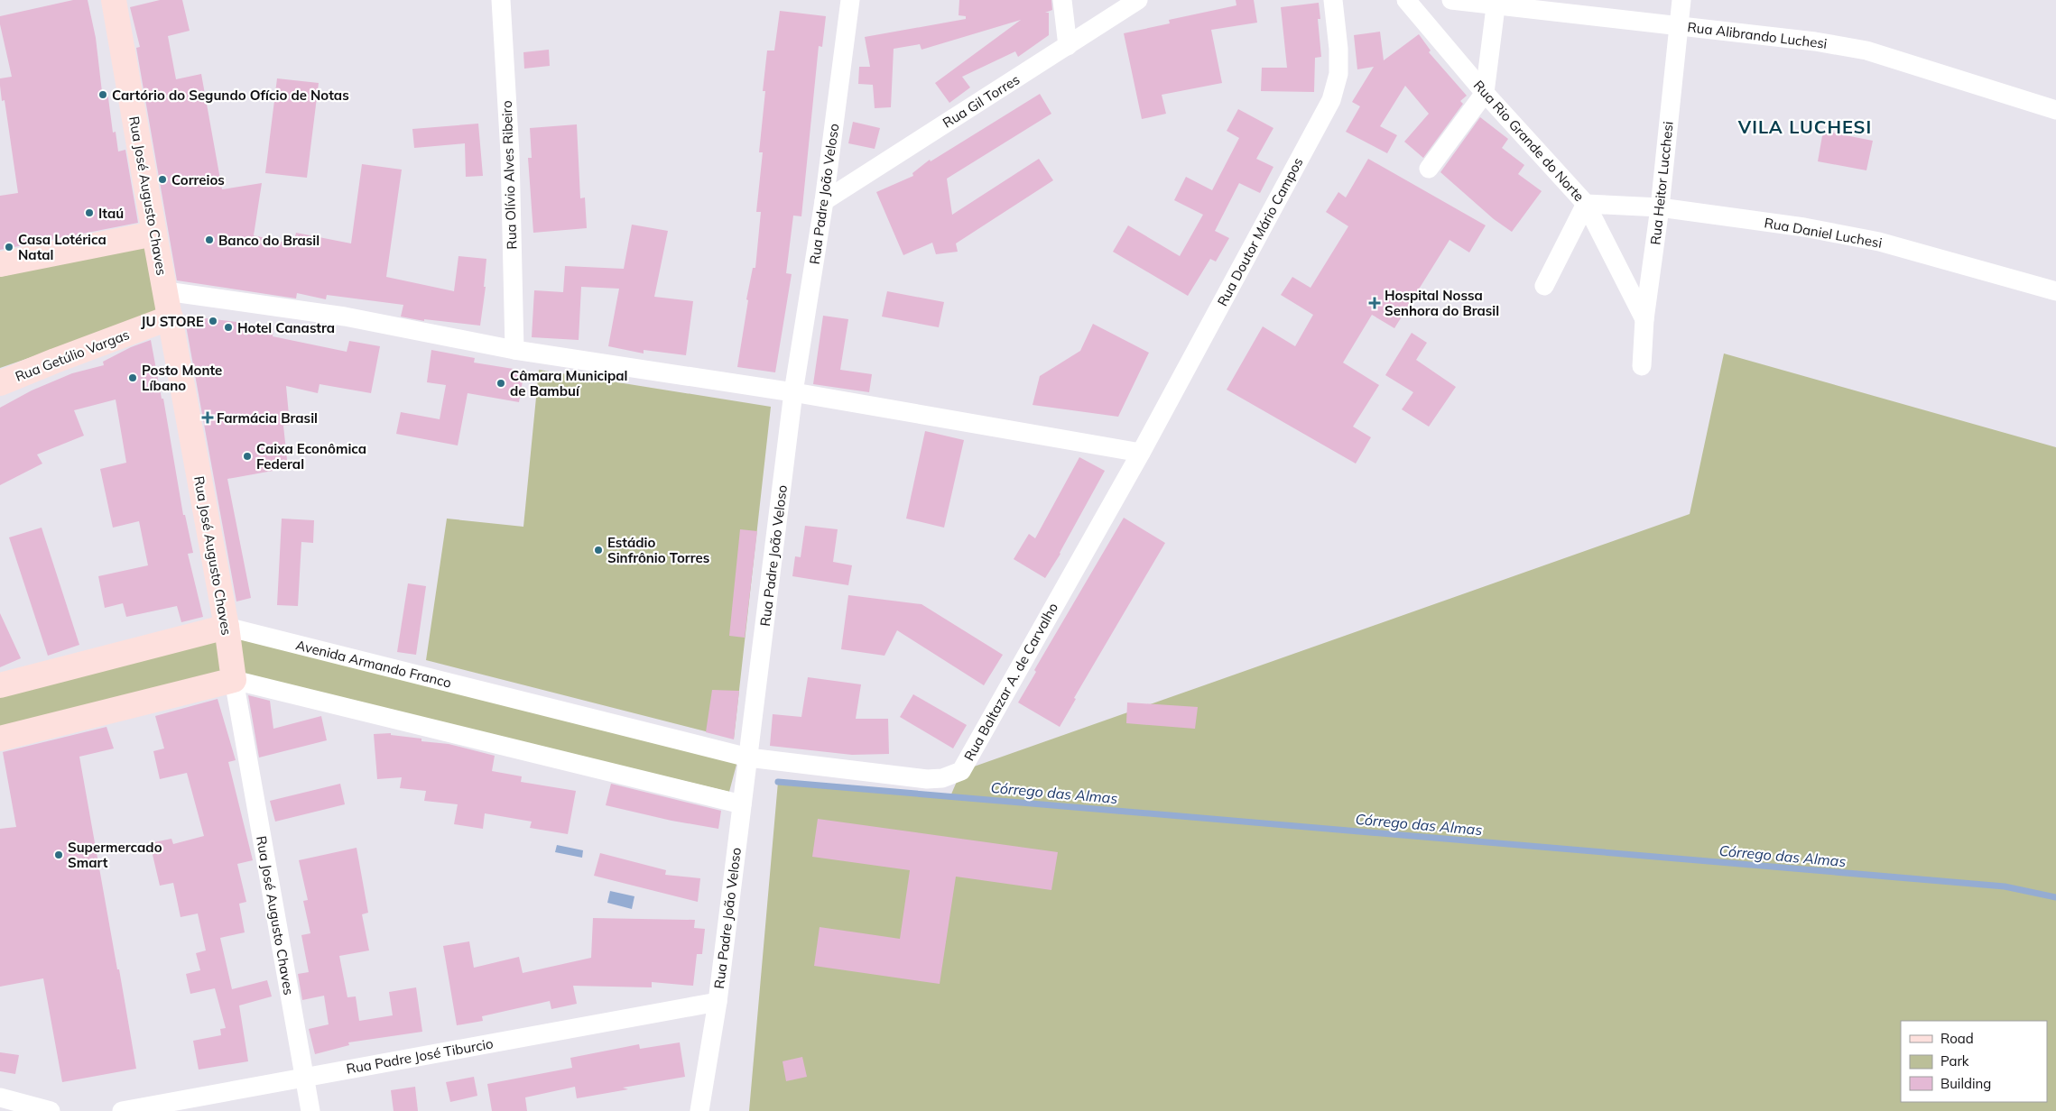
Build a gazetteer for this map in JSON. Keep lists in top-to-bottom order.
{
  "streets": {
    "street": [
      "Rua Alibrando Luchesi",
      "Rua Gil Torres",
      "Rua Rio Grande do Norte",
      "Rua Olívio Alves Ribeiro",
      "Rua Heitor Lucchesi",
      "Rua Padre João Veloso",
      "Rua José Augusto Chaves",
      "Rua Doutor Mário Campos",
      "Rua Daniel Luchesi",
      "Rua Getúlio Vargas",
      "Avenida Armando Franco",
      "Rua Baltazar A. de Carvalho",
      "Rua Padre José Tiburcio"
    ]
  },
  "crossings": [
    ["Rua Alibrando Luchesi", "Rua Heitor Lucchesi"],
    ["Rua Gil Torres", "Rua Padre João Veloso"],
    ["Rua Rio Grande do Norte", "Rua Heitor Lucchesi"],
    ["Rua Rio Grande do Norte", "Rua Daniel Luchesi"],
    ["Rua Heitor Lucchesi", "Rua Daniel Luchesi"],
    ["Rua Padre João Veloso", "Avenida Armando Franco"],
    ["Rua Padre João Veloso", "Rua Baltazar A. de Carvalho"],
    ["Rua Padre João Veloso", "Rua Padre José Tiburcio"],
    ["Rua José Augusto Chaves", "Rua Getúlio Vargas"],
    ["Rua José Augusto Chaves", "Avenida Armando Franco"],
    ["Rua José Augusto Chaves", "Rua Padre José Tiburcio"],
    ["Rua Doutor Mário Campos", "Rua Baltazar A. de Carvalho"],
    ["Avenida Armando Franco", "Rua Baltazar A. de Carvalho"]
  ],
  "districts": ["VILA LUCHESI"],
  "water": ["Córrego das Almas"],
  "places": {
    "other": [
      "Cartório do Segundo Ofício de Notas",
      "Correios",
      "Itaú",
      "Banco do Brasil",
      "Casa Lotérica Natal",
      "JU STORE",
      "Hotel Canastra",
      "Posto Monte Líbano",
      "Câmara Municipal de Bambuí",
      "Caixa Econômica Federal",
      "Estádio Sinfrônio Torres",
      "Supermercado Smart"
    ],
    "health": ["Hospital Nossa Senhora do Brasil", "Farmácia Brasil"]
  },
  "legend": ["Road", "Park", "Building"]
}
